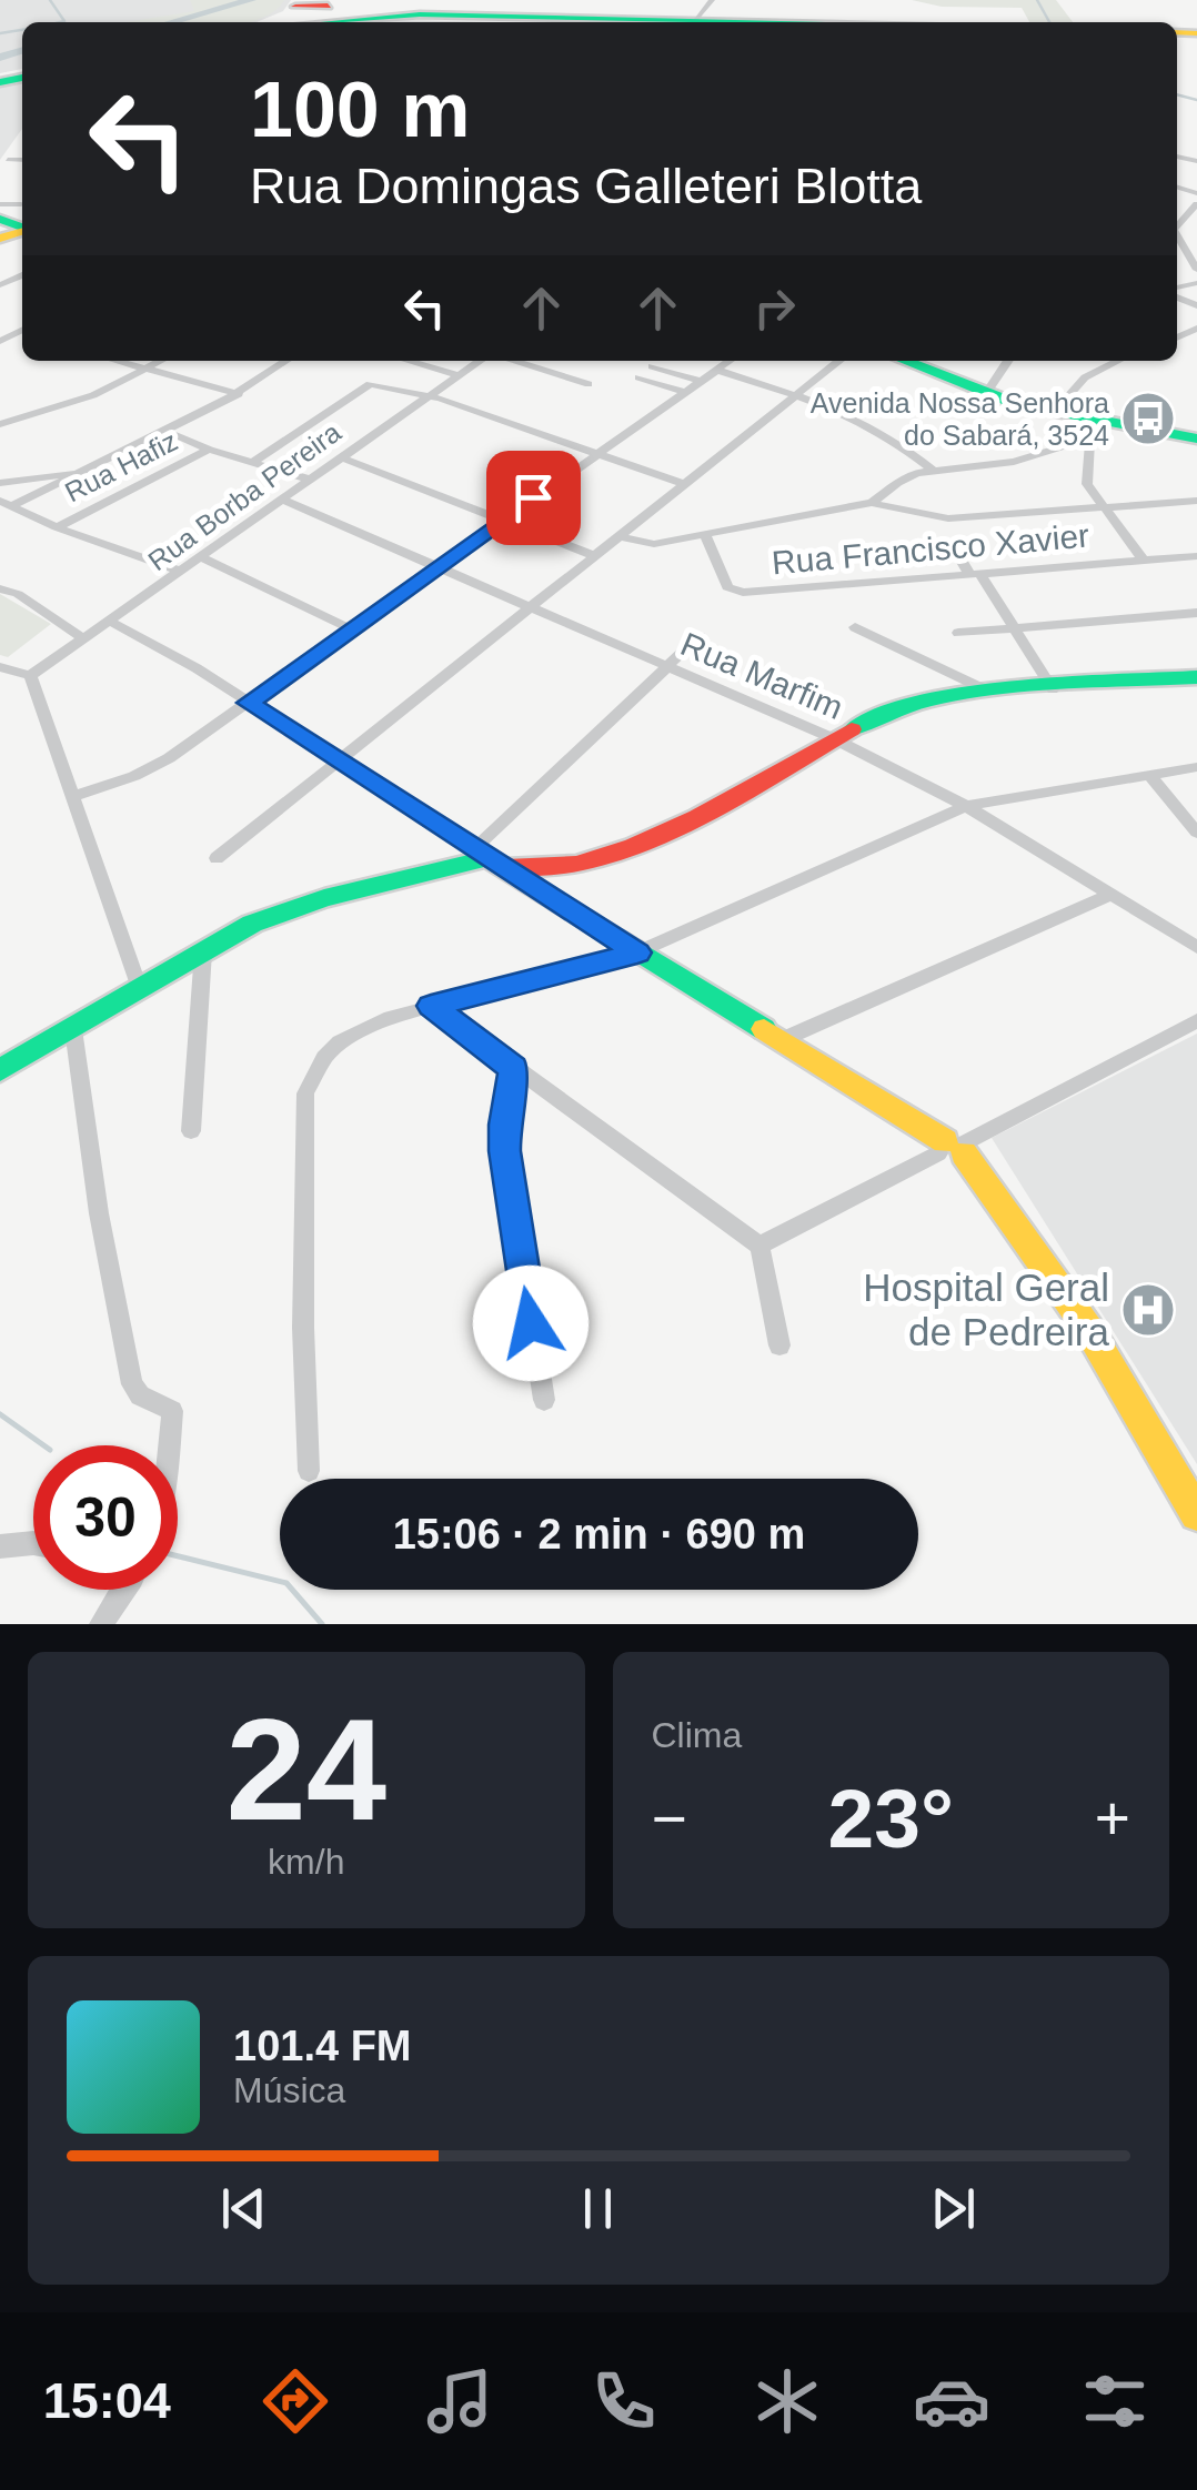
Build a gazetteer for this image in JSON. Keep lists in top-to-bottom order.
{
  "streets": {
    "street": [
      "Rua Hafiz",
      "Rua Borba Pereira",
      "Rua Francisco Xavier",
      "Rua Marfim"
    ]
  },
  "crossings": [
    ["Rua Borba Pereira", "Rua Marfim"]
  ],
  "places": {
    "bus stop": ["Avenida Nossa Senhora do Sabará, 3524"],
    "hospital": ["Hospital Geral de Pedreira"]
  },
  "page": {
    "turn": ["100 m", "Rua Domingas Galleteri Blotta"],
    "limit": "30",
    "trip": "15:06 · 2 min · 690 m",
    "tile": [
      ["24", "km/h"],
      "Clima"
    ],
    "heat": ["−", "23°", "+"],
    "song": ["101.4 FM", "Música"],
    "tabs": "15:04"
  }
}
